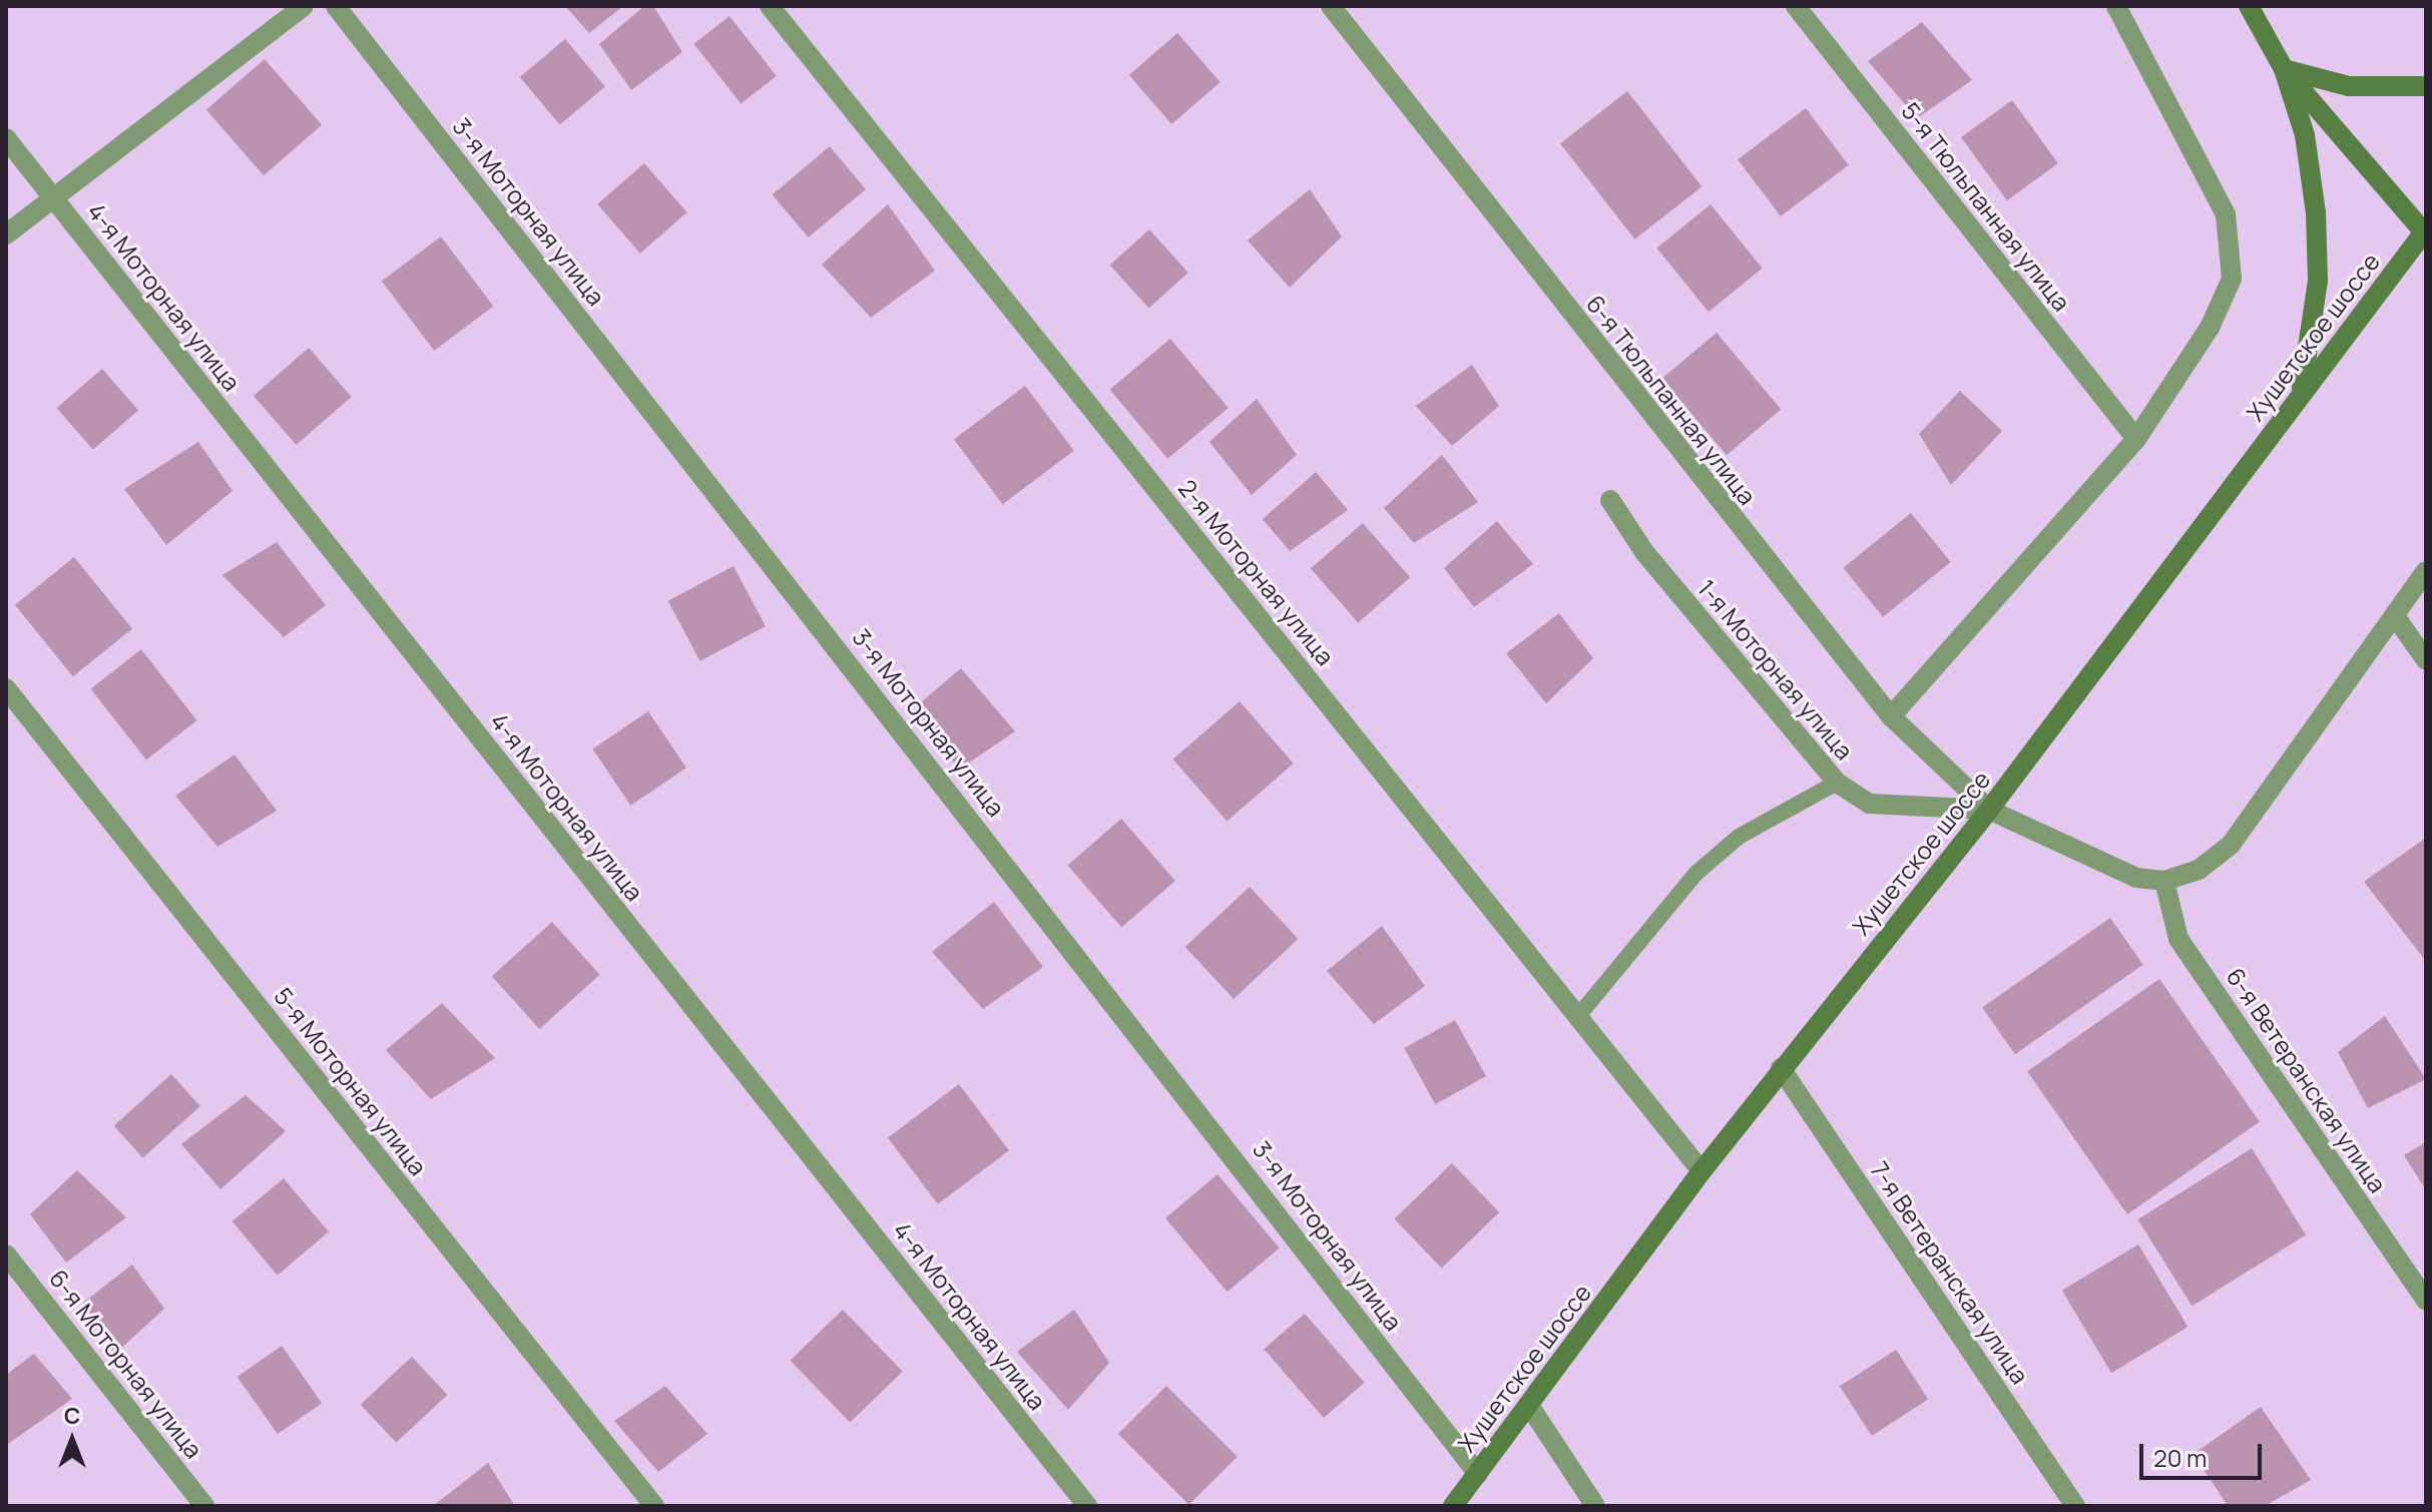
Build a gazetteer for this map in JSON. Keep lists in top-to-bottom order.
{
  "streets": {
    "main road": ["Хушетское шоссе"],
    "street": [
      "5-я Тюльпанная улица",
      "3-я Моторная улица",
      "4-я Моторная улица",
      "6-я Тюльпанная улица",
      "2-я Моторная улица",
      "1-я Моторная улица",
      "6-я Ветеранская улица",
      "5-я Моторная улица",
      "7-я Ветеранская улица",
      "6-я Моторная улица"
    ]
  },
  "crossings": [
    ["3-я Моторная улица", "Хушетское шоссе"],
    ["Хушетское шоссе", "6-я Тюльпанная улица"],
    ["Хушетское шоссе", "2-я Моторная улица"],
    ["Хушетское шоссе", "1-я Моторная улица"],
    ["Хушетское шоссе", "7-я Ветеранская улица"],
    ["6-я Тюльпанная улица", "1-я Моторная улица"]
  ],
  "scale_bar": "20 m",
  "north": "top"
}
